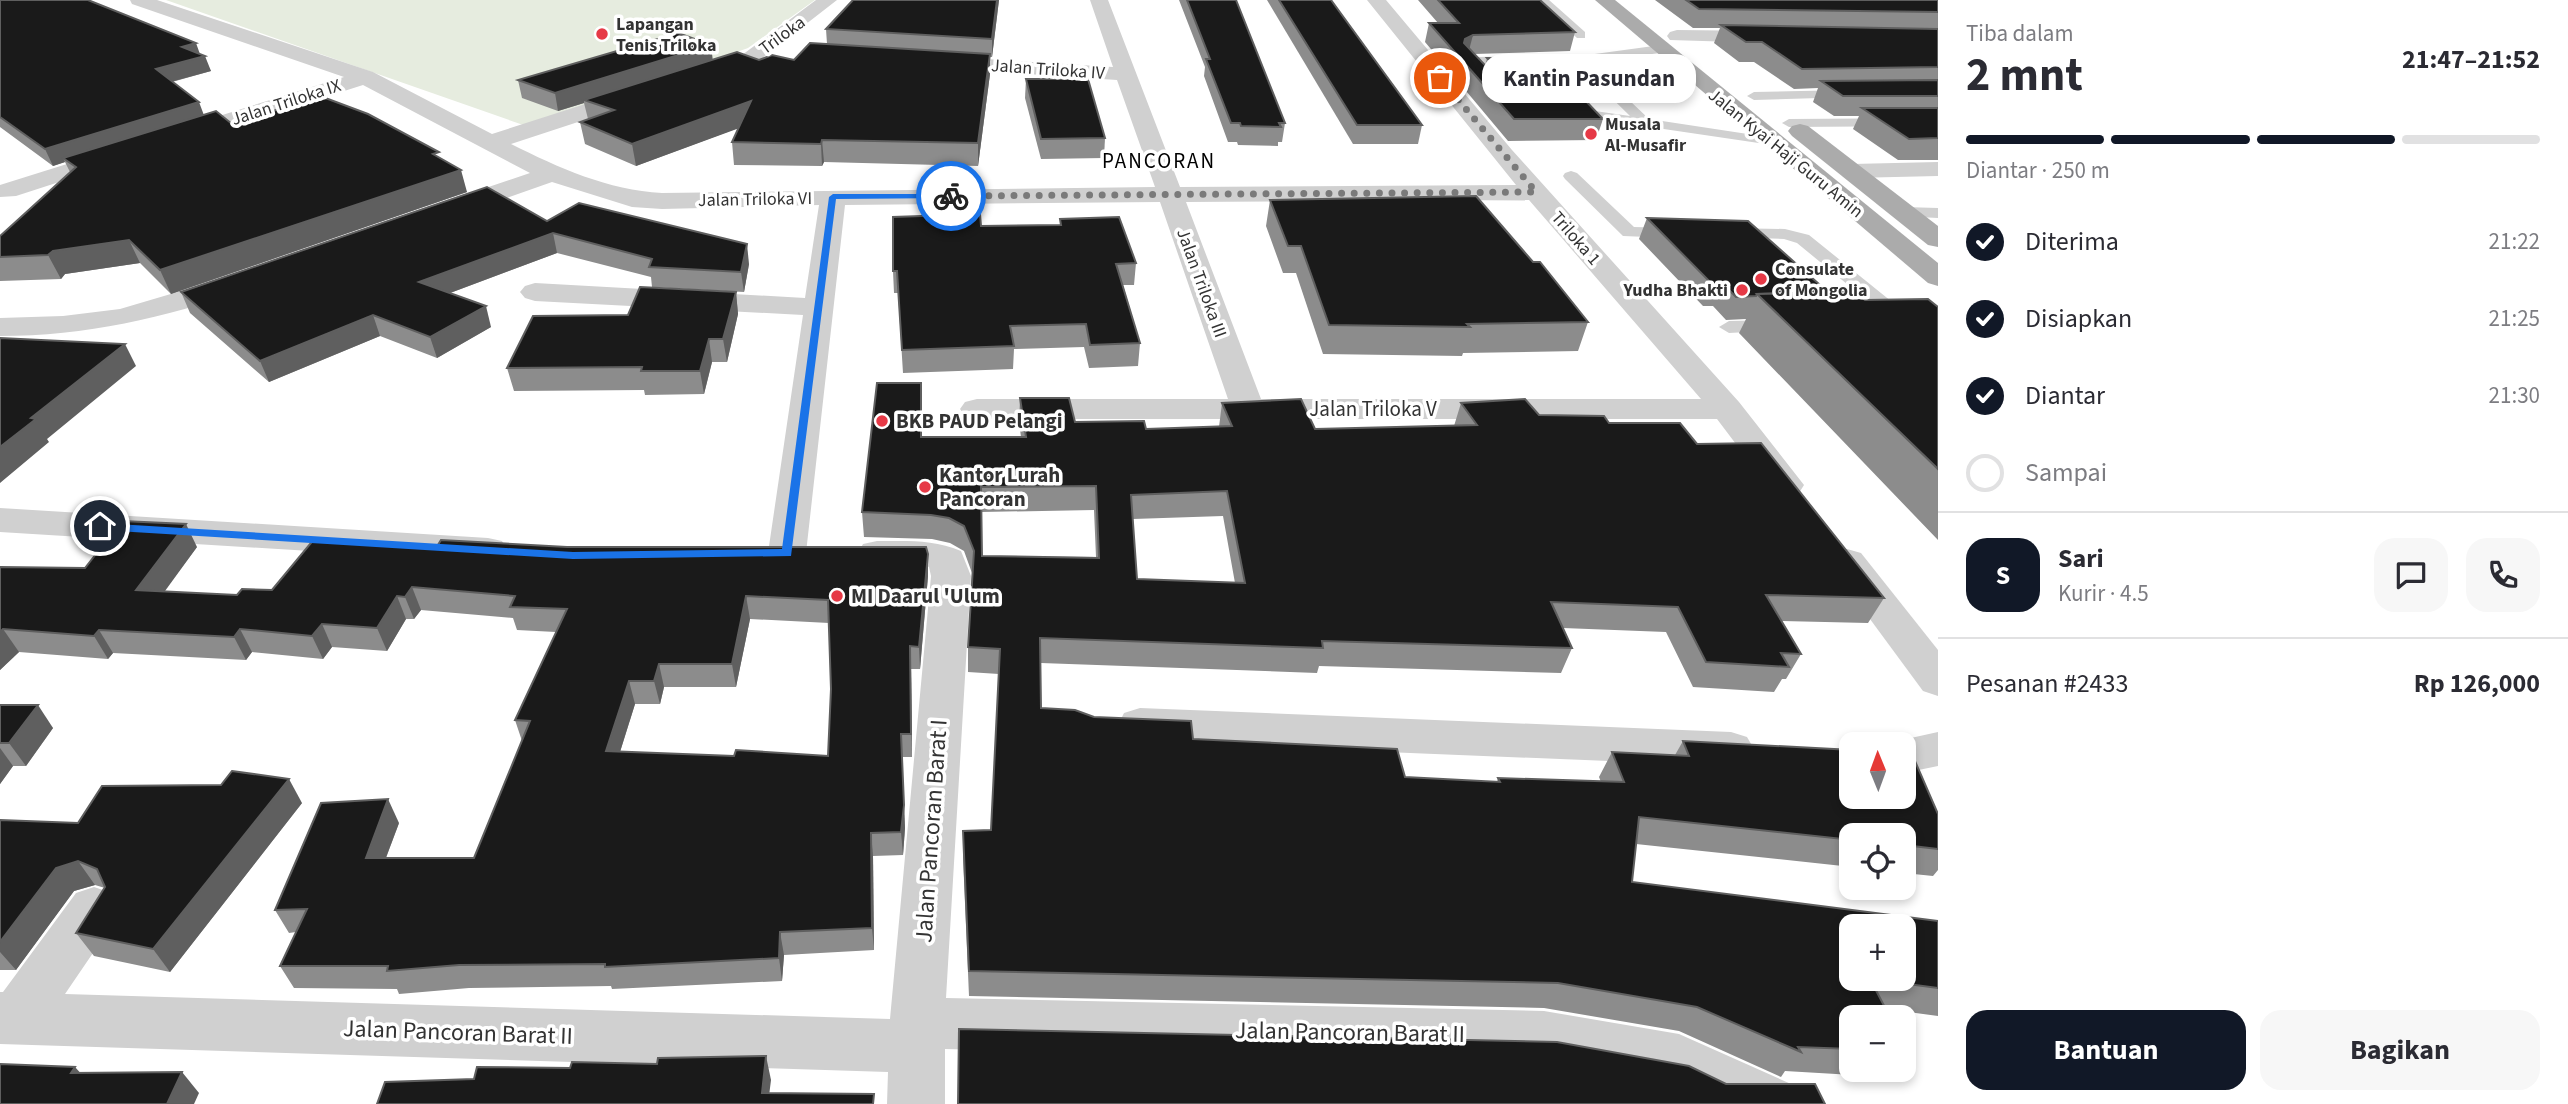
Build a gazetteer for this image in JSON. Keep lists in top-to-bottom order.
{
  "streets": {
    "main road": ["Jalan Kyai Haji Guru Amin"],
    "street": [
      "Triloka",
      "Jalan Triloka IV",
      "Jalan Triloka IX",
      "Jalan Triloka VI",
      "Triloka 1",
      "Jalan Triloka III",
      "Jalan Triloka V",
      "Jalan Pancoran Barat I",
      "Jalan Pancoran Barat II"
    ]
  },
  "crossings": [
    ["Jalan Triloka IV", "Jalan Triloka III"],
    ["Jalan Triloka IX", "Jalan Triloka VI"],
    ["Jalan Triloka VI", "Triloka 1"],
    ["Jalan Triloka VI", "Jalan Triloka III"],
    ["Triloka 1", "Jalan Triloka V"],
    ["Jalan Triloka III", "Jalan Triloka V"],
    ["Jalan Pancoran Barat I", "Jalan Pancoran Barat II"]
  ],
  "districts": ["PANCORAN"],
  "places": [
    "Lapangan Tenis Triloka",
    "Kantin Pasundan",
    "Musala Al-Musafir",
    "Consulate of Mongolia",
    "Yudha Bhakti",
    "BKB PAUD Pelangi",
    "Kantor Lurah Pancoran",
    "MI Daarul 'Ulum"
  ],
  "north": "top",
  "page": {
    "heading": ["2 mnt", "Tiba dalam", "21:47–21:52"],
    "panel": [
      "Sari",
      "Kurir · 4.5",
      "Pesanan #2433",
      "Rp 126,000"
    ],
    "bubble": "Kantin Pasundan",
    "bar": "Diantar · 250 m",
    "list": [
      ["Diterima", "21:22"],
      ["Disiapkan", "21:25"],
      ["Diantar", "21:30"],
      "Sampai"
    ],
    "round": "S",
    "map_buttons": ["+", "−"],
    "buttons": ["Bantuan", "Bagikan"]
  }
}
